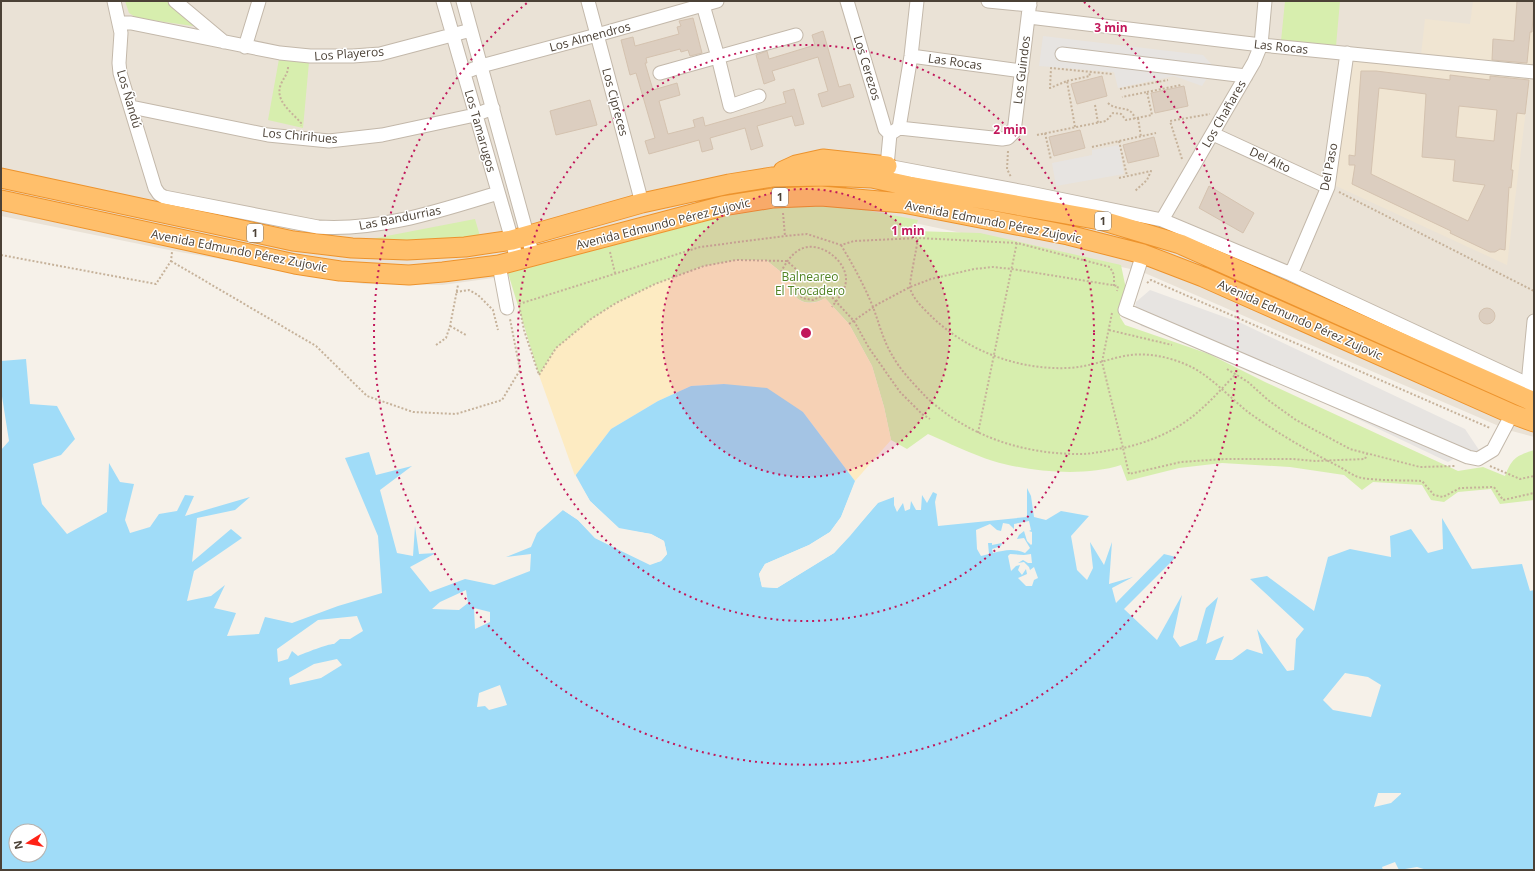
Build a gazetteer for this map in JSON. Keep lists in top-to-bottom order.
{
  "streets": {
    "highway": ["1", "Avenida Edmundo Pérez Zujovic"],
    "street": [
      "Los Almendros",
      "Las Rocas",
      "Los Playeros",
      "Los Cerezos",
      "Los Guindos",
      "Los Ñandú",
      "Los Cipreces",
      "Los Chañares",
      "Los Tamarugos",
      "Los Chirihues",
      "Del Alto",
      "Del Paso",
      "Las Bandurrias"
    ]
  },
  "crossings": [
    ["Los Almendros", "Los Cipreces"],
    ["Los Almendros", "Los Tamarugos"],
    ["Las Rocas", "Los Guindos"],
    ["Las Rocas", "Los Chañares"],
    ["Las Rocas", "Del Paso"],
    ["Los Playeros", "Los Ñandú"],
    ["Los Playeros", "Los Tamarugos"],
    ["Los Ñandú", "Los Chirihues"],
    ["Los Ñandú", "Las Bandurrias"],
    ["Los Cipreces", "Avenida Edmundo Pérez Zujovic"],
    ["Los Chañares", "Del Alto"],
    ["Los Tamarugos", "Los Chirihues"],
    ["Los Tamarugos", "Las Bandurrias"],
    ["Los Tamarugos", "Avenida Edmundo Pérez Zujovic"],
    ["Del Alto", "Del Paso"]
  ],
  "parks": ["Balneareo El Trocadero"],
  "north": "left",
  "rings": ["3 min", "2 min", "1 min"]
}
